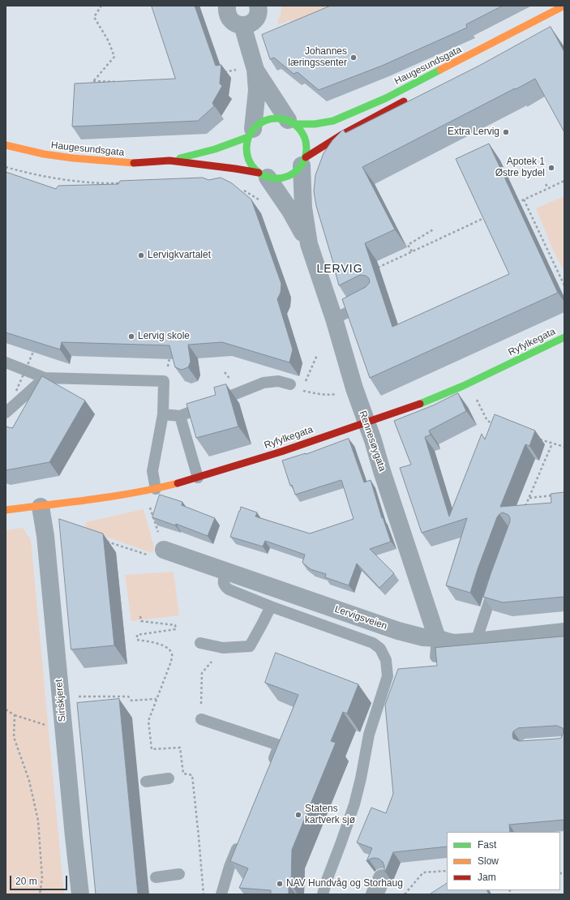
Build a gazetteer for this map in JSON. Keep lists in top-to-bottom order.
{
  "streets": {
    "main road": ["Haugesundsgata", "Ryfylkegata"],
    "street": ["Rennesøygata", "Lervigsveien", "Siriskjeret"]
  },
  "crossings": [
    ["Haugesundsgata", "Rennesøygata"],
    ["Ryfylkegata", "Rennesøygata"],
    ["Ryfylkegata", "Siriskjeret"],
    ["Rennesøygata", "Lervigsveien"]
  ],
  "districts": ["LERVIG"],
  "places": [
    "Johannes læringssenter",
    "Extra Lervig",
    "Apotek 1 Østre bydel",
    "Lervigkvartalet",
    "Lervig skole",
    "Statens kartverk sjø",
    "NAV Hundvåg og Storhaug"
  ],
  "legend": ["Fast", "Slow", "Jam"],
  "scale_bar": "20 m"
}
